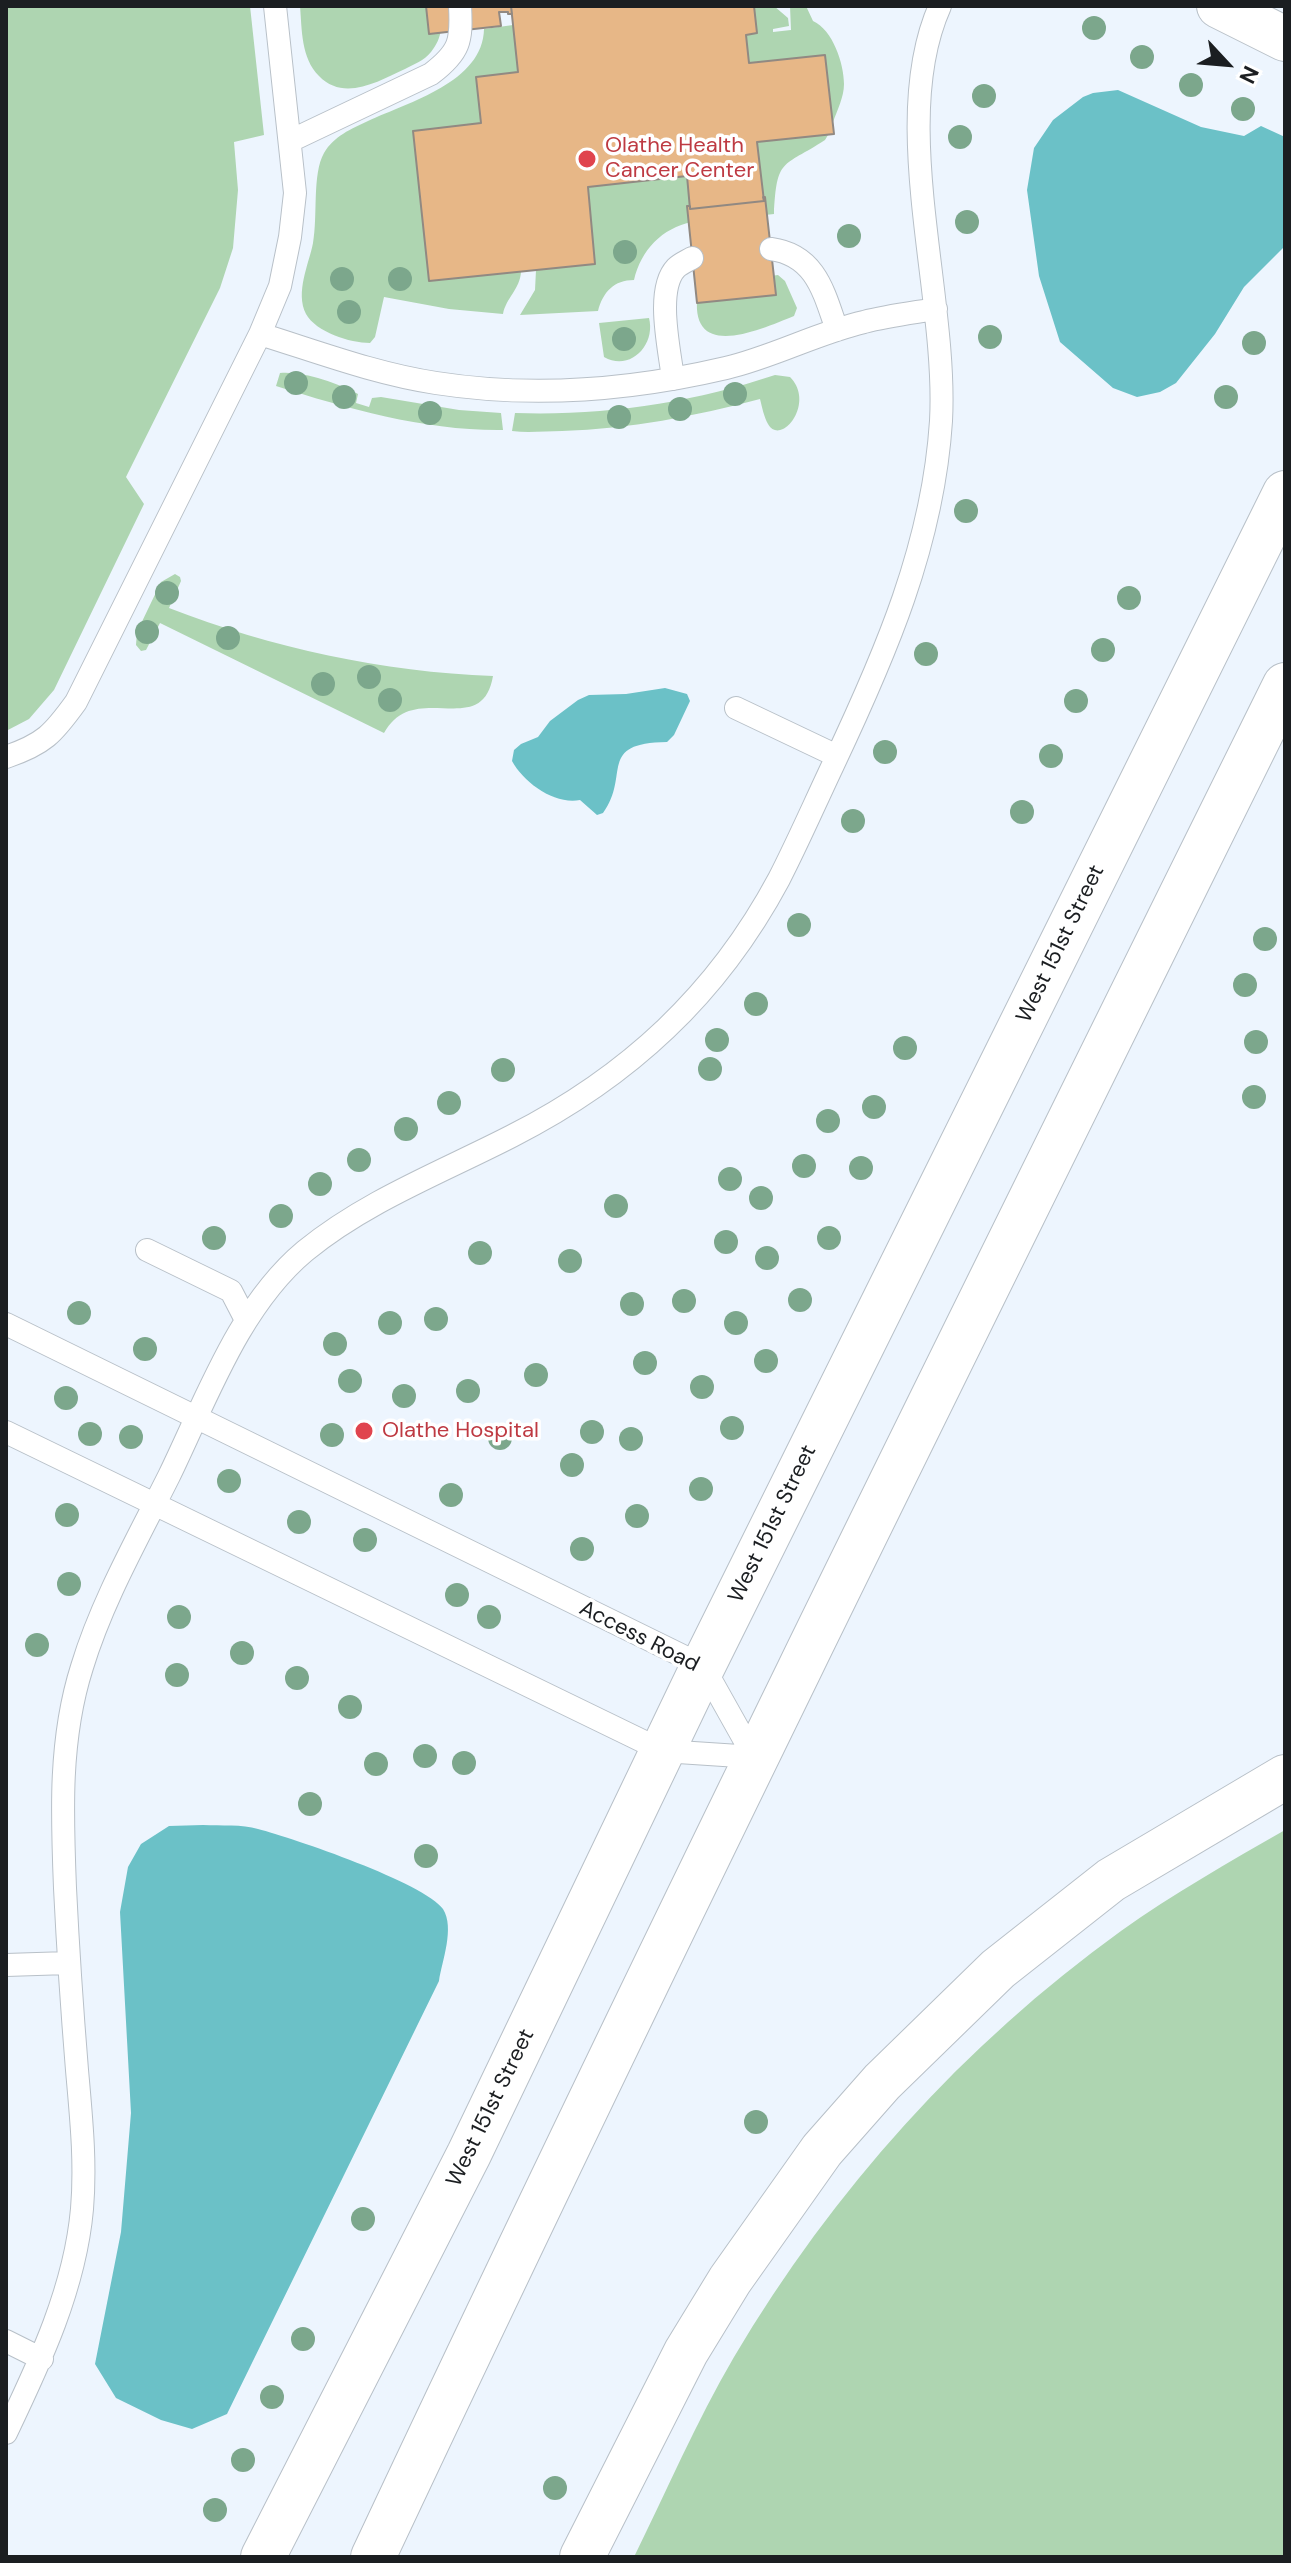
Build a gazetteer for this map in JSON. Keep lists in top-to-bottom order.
{
  "streets": {
    "main road": ["West 151st Street"],
    "lane": ["Access Road"]
  },
  "crossings": [
    ["West 151st Street", "Access Road"]
  ],
  "places": ["Olathe Health Cancer Center", "Olathe Hospital"],
  "north": "bottom right"
}
